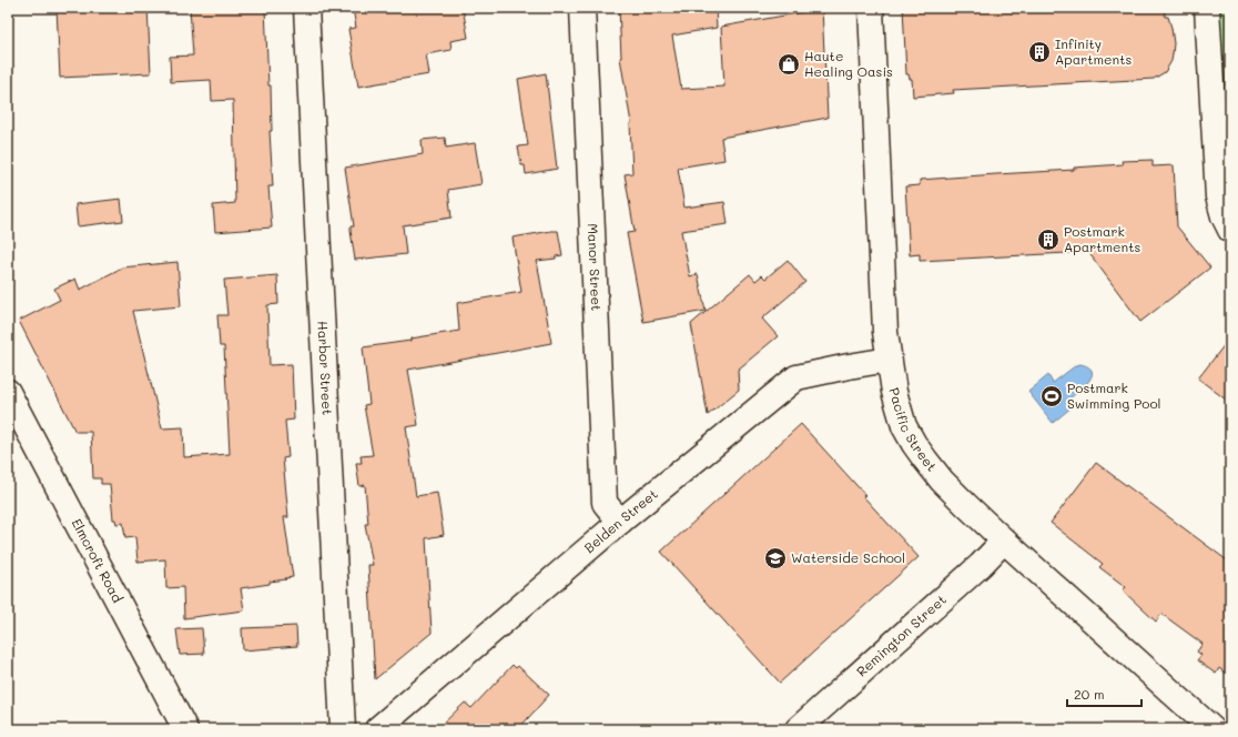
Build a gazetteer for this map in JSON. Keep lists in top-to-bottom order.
{
  "streets": {
    "street": [
      "Manor Street",
      "Harbor Street",
      "Pacific Street",
      "Belden Street",
      "Elmcroft Road",
      "Remington Street"
    ]
  },
  "crossings": [
    ["Manor Street", "Belden Street"],
    ["Pacific Street", "Belden Street"],
    ["Pacific Street", "Remington Street"]
  ],
  "places": {
    "building": ["Infinity Apartments", "Postmark Apartments"],
    "shop": ["Haute Healing Oasis"],
    "sports": ["Postmark Swimming Pool"],
    "school or university": ["Waterside School"]
  },
  "scale_bar": "20 m"
}
